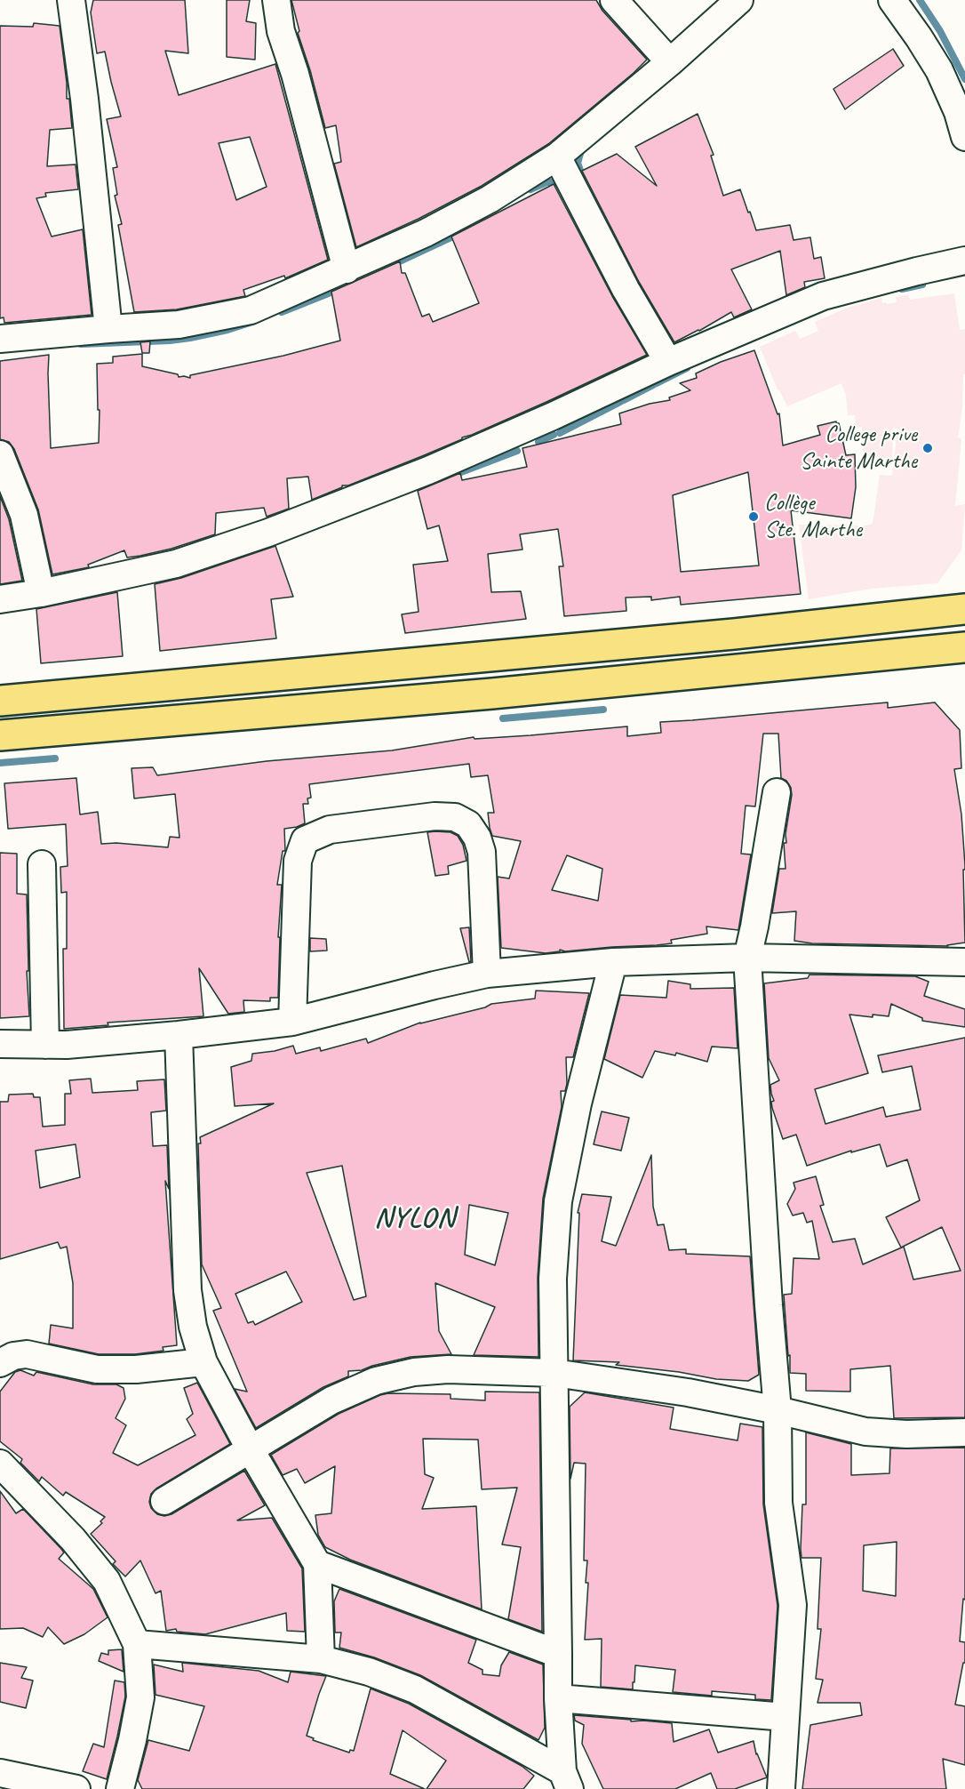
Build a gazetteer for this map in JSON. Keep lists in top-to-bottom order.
{
  "districts": ["NYLON"],
  "places": ["College prive Sainte Marthe", "Collège Ste. Marthe"]
}
